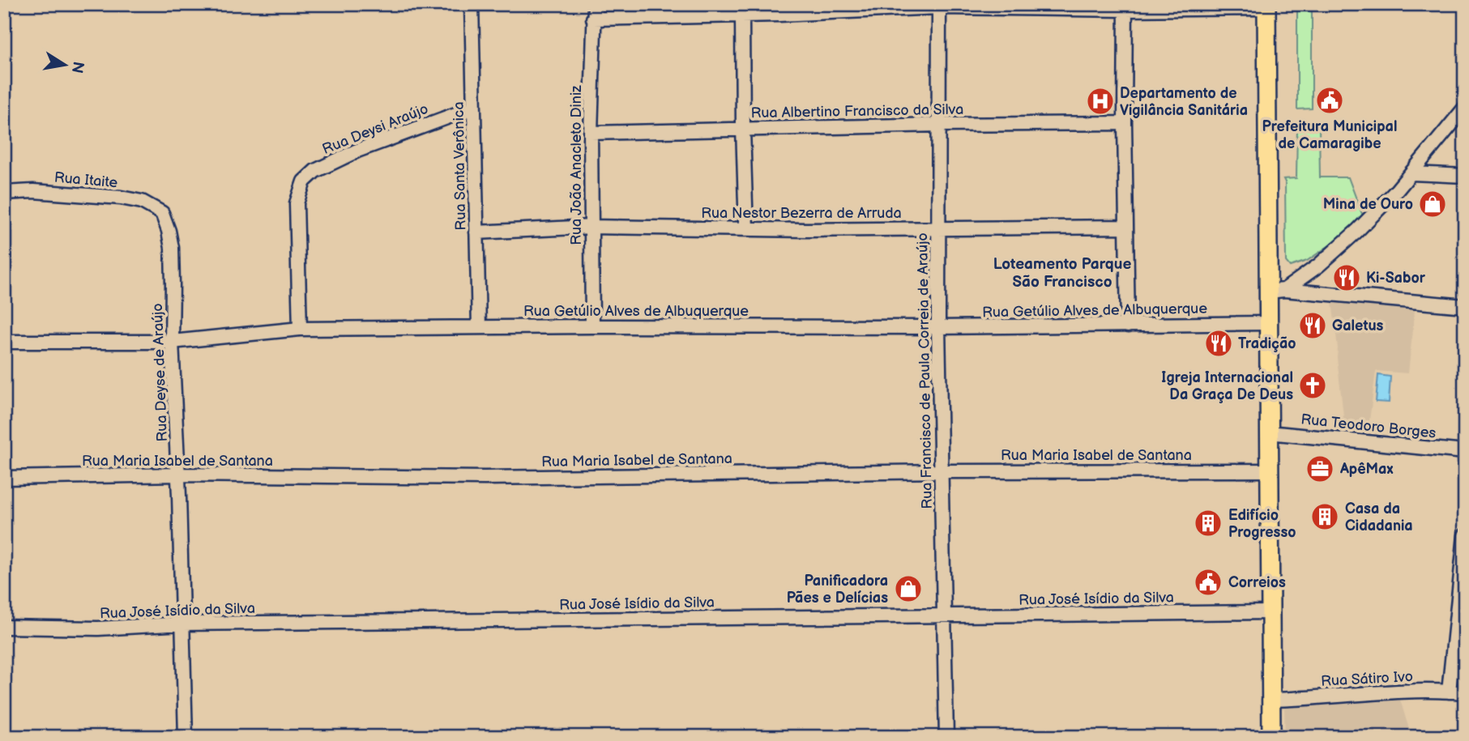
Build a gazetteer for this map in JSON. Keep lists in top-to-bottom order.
{
  "streets": {
    "street": [
      "Rua Albertino Francisco da Silva",
      "Rua Deysi Araújo",
      "Rua João Anacleto Diniz",
      "Rua Santa Verônica",
      "Rua Itaite",
      "Rua Nestor Bezerra de Arruda",
      "Rua Getúlio Alves de Albuquerque",
      "Rua Francisco de Paula Correia de Araújo",
      "Rua Deyse de Araújo",
      "Rua Teodoro Borges",
      "Rua Maria Isabel de Santana",
      "Rua José Isídio da Silva",
      "Rua Sátiro Ivo"
    ]
  },
  "crossings": [
    ["Rua Albertino Francisco da Silva", "Rua João Anacleto Diniz"],
    ["Rua Albertino Francisco da Silva", "Rua Francisco de Paula Correia de Araújo"],
    ["Rua Deysi Araújo", "Rua Santa Verônica"],
    ["Rua Deysi Araújo", "Rua Getúlio Alves de Albuquerque"],
    ["Rua João Anacleto Diniz", "Rua Nestor Bezerra de Arruda"],
    ["Rua João Anacleto Diniz", "Rua Getúlio Alves de Albuquerque"],
    ["Rua Santa Verônica", "Rua Nestor Bezerra de Arruda"],
    ["Rua Santa Verônica", "Rua Getúlio Alves de Albuquerque"],
    ["Rua Itaite", "Rua Deyse de Araújo"],
    ["Rua Nestor Bezerra de Arruda", "Rua Francisco de Paula Correia de Araújo"],
    ["Rua Getúlio Alves de Albuquerque", "Rua Francisco de Paula Correia de Araújo"],
    ["Rua Getúlio Alves de Albuquerque", "Rua Deyse de Araújo"],
    ["Rua Francisco de Paula Correia de Araújo", "Rua Maria Isabel de Santana"],
    ["Rua Francisco de Paula Correia de Araújo", "Rua José Isídio da Silva"],
    ["Rua Deyse de Araújo", "Rua Maria Isabel de Santana"],
    ["Rua Deyse de Araújo", "Rua José Isídio da Silva"]
  ],
  "districts": ["Loteamento Parque São Francisco"],
  "places": {
    "public building": ["Prefeitura Municipal de Camaragibe", "Correios"],
    "hospital": ["Departamento de Vigilância Sanitária"],
    "shop": ["Mina de Ouro", "Panificadora Pães e Delícias"],
    "restaurant": ["Ki-Sabor", "Galetus", "Tradição"],
    "church": ["Igreja Internacional Da Graça De Deus"],
    "office": ["ApêMax"],
    "building": ["Casa da Cidadania", "Edifício Progresso"]
  },
  "north": "right"
}
